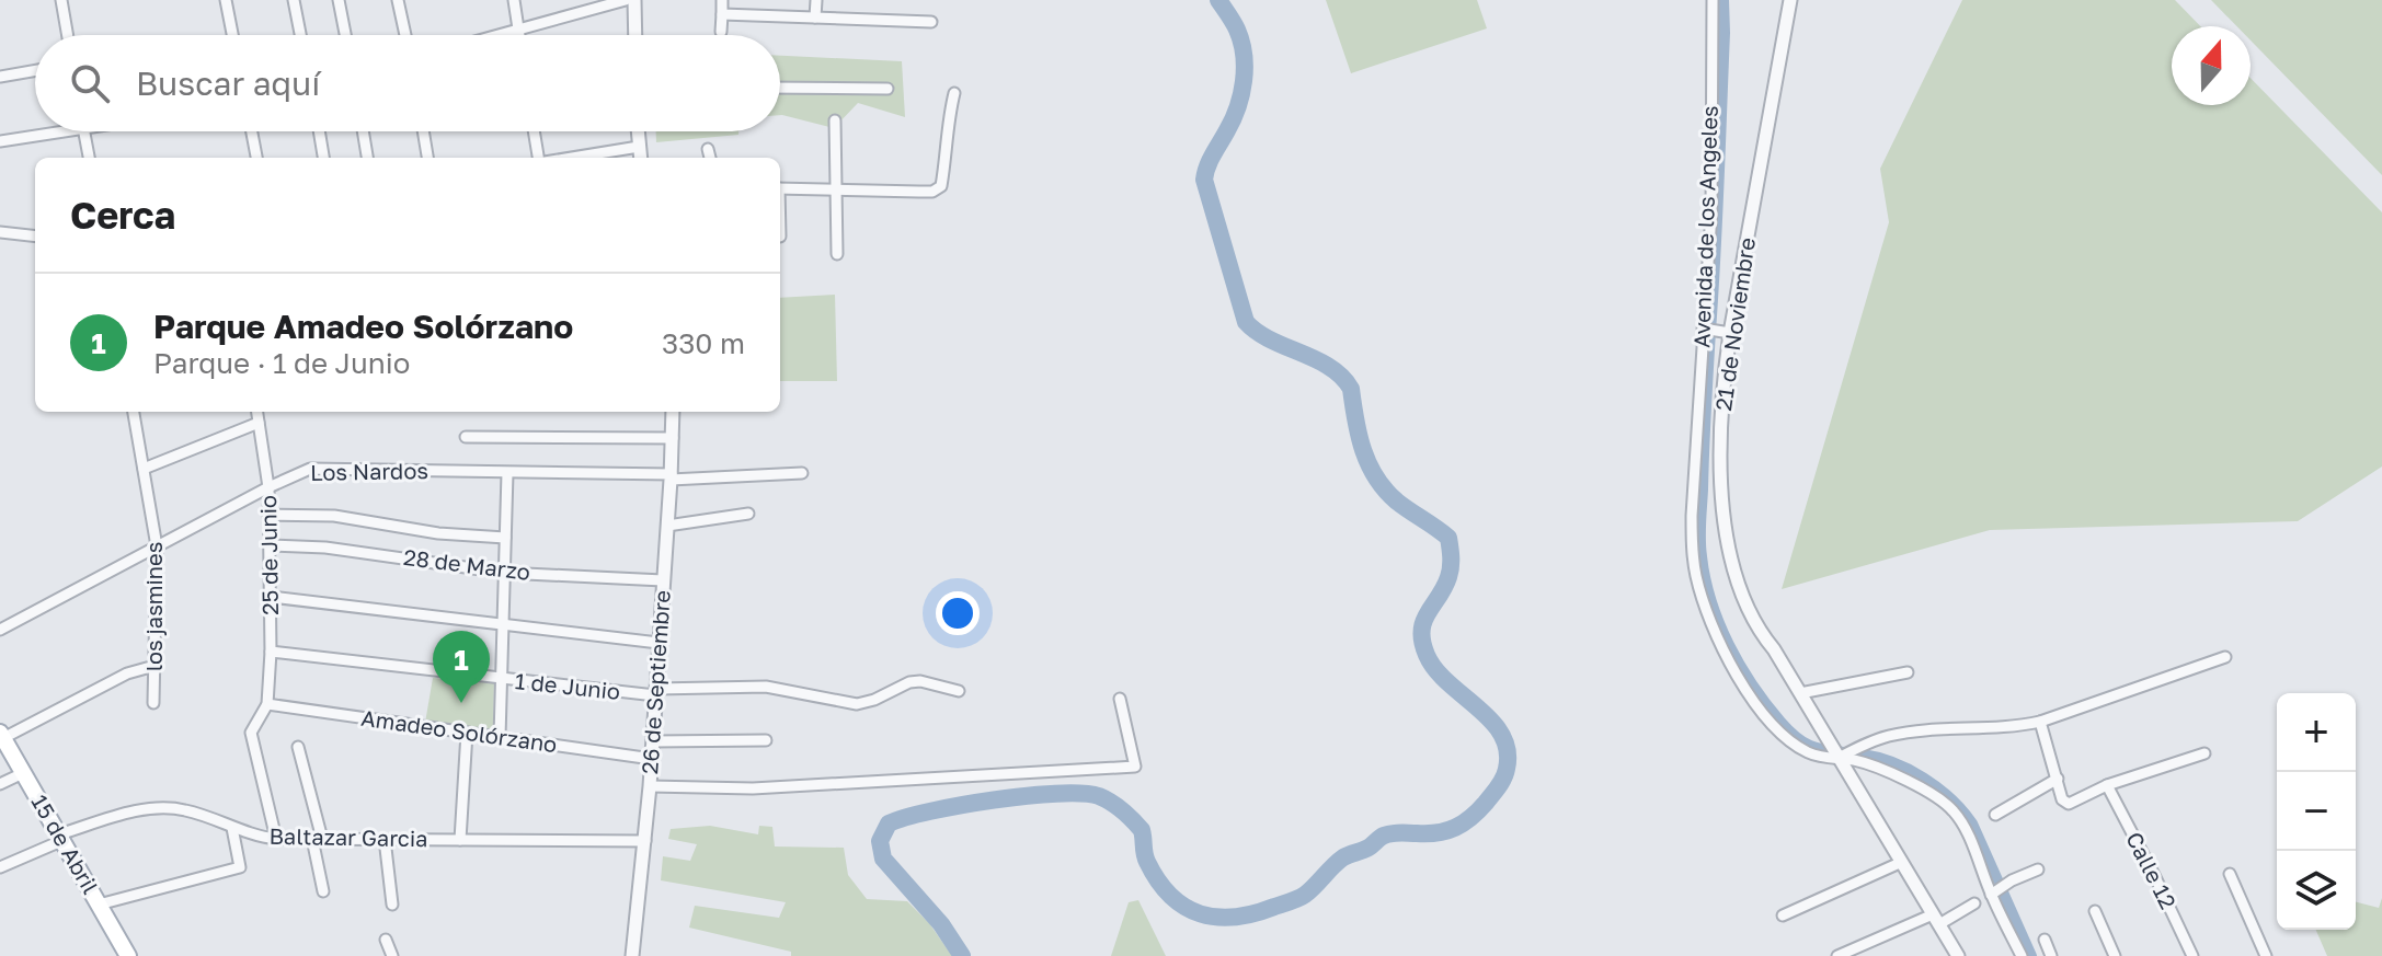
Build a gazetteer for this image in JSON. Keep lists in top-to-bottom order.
{
  "streets": {
    "main road": ["15 de Abril"],
    "street": [
      "Avenida de los Angeles",
      "21 de Noviembre",
      "Los Nardos",
      "25 de Junio",
      "28 de Marzo",
      "los jasmines",
      "26 de Septiembre",
      "1 de Junio",
      "Amadeo Solórzano",
      "Baltazar Garcia",
      "Calle 12"
    ]
  },
  "crossings": [
    ["Avenida de los Angeles", "21 de Noviembre"],
    ["Los Nardos", "25 de Junio"],
    ["Los Nardos", "los jasmines"],
    ["Los Nardos", "26 de Septiembre"],
    ["25 de Junio", "28 de Marzo"],
    ["25 de Junio", "1 de Junio"],
    ["25 de Junio", "Amadeo Solórzano"],
    ["25 de Junio", "Baltazar Garcia"],
    ["28 de Marzo", "26 de Septiembre"],
    ["26 de Septiembre", "1 de Junio"],
    ["26 de Septiembre", "Amadeo Solórzano"],
    ["26 de Septiembre", "Baltazar Garcia"],
    ["Baltazar Garcia", "15 de Abril"]
  ],
  "north": "top",
  "page": {
    "search": "Buscar aquí",
    "heading": "Cerca",
    "list": [
      {
        "mark": "1",
        "name": "Parque Amadeo Solórzano",
        "note": "Parque · 1 de Junio",
        "value": "330 m"
      }
    ],
    "pins": "1",
    "map_buttons": ["+", "−"]
  }
}
